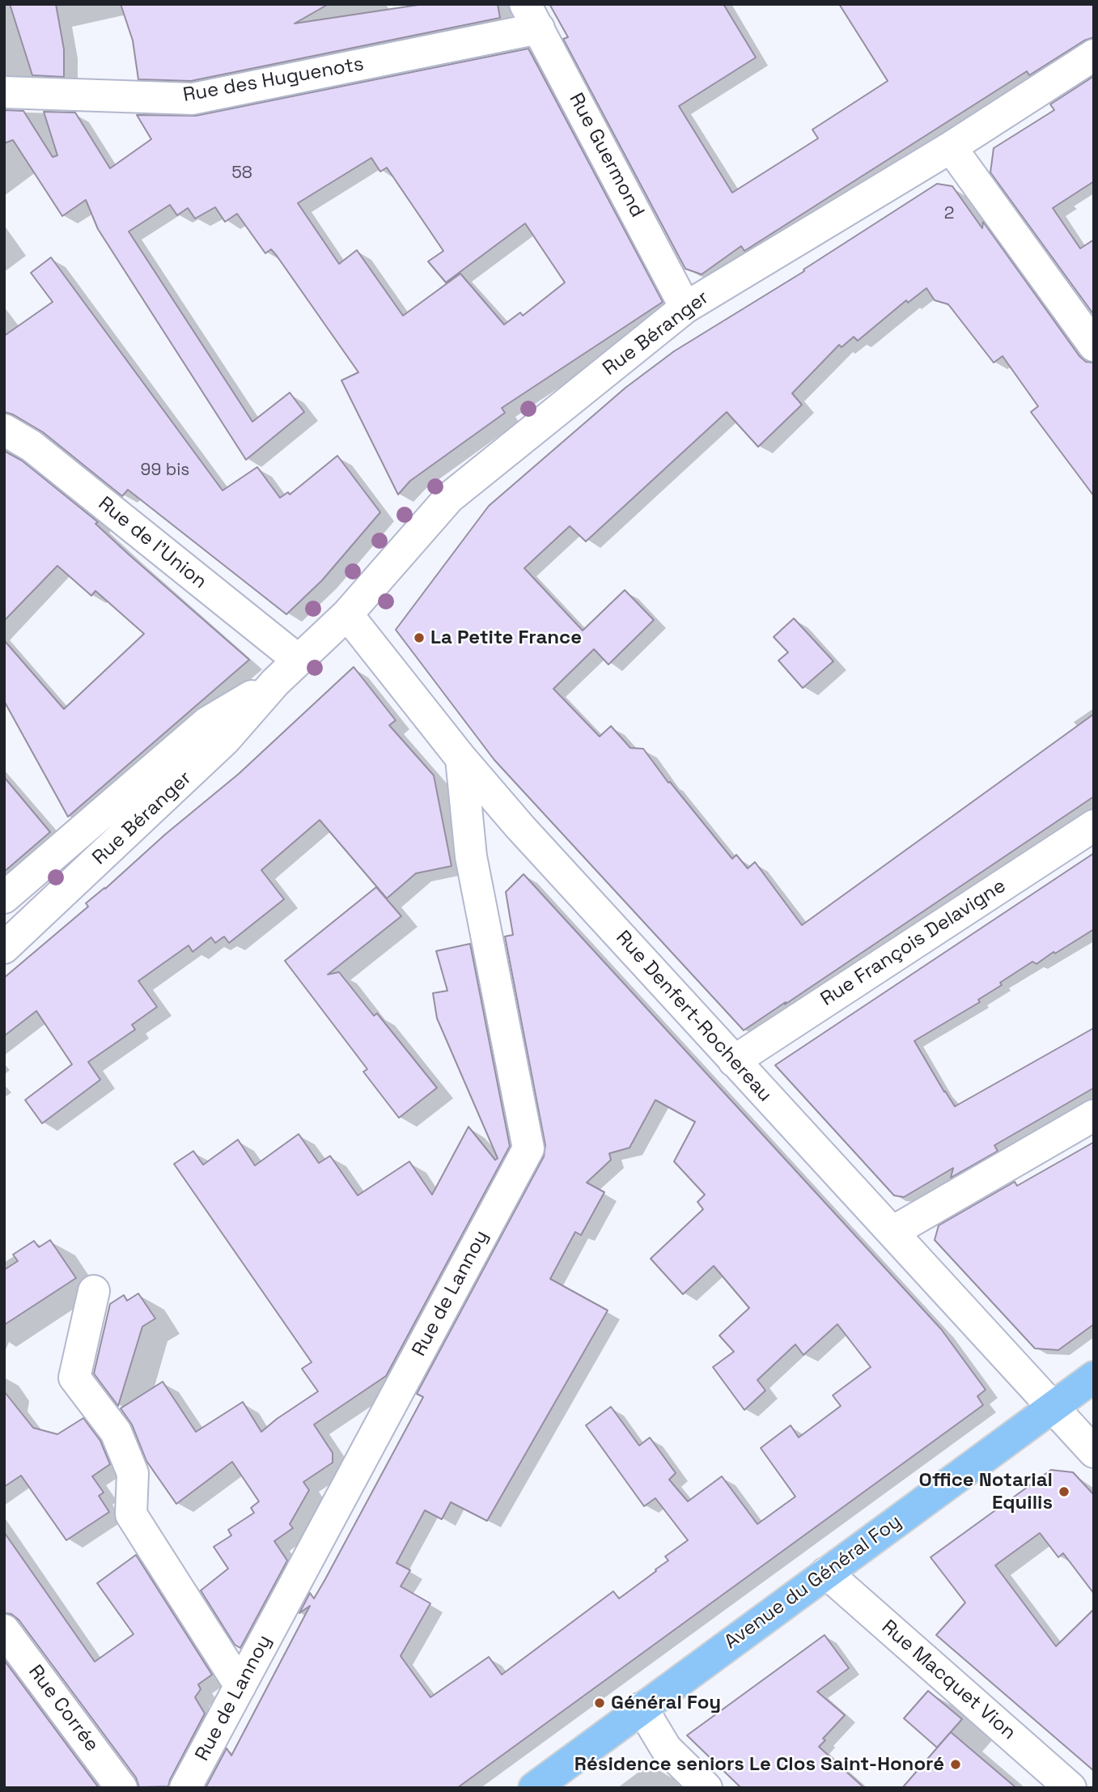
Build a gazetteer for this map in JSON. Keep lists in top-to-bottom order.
{
  "streets": {
    "main road": ["Avenue du Général Foy"],
    "street": [
      "Rue des Huguenots",
      "Rue Guermond",
      "Rue Béranger",
      "Rue de l'Union",
      "Rue François Delavigne",
      "Rue Denfert-Rochereau",
      "Rue de Lannoy",
      "Rue Macquet Vion",
      "Rue Corrée"
    ]
  },
  "crossings": [
    ["Rue des Huguenots", "Rue Guermond"],
    ["Rue Guermond", "Rue Béranger"],
    ["Rue Béranger", "Rue de l'Union"],
    ["Rue Béranger", "Rue Denfert-Rochereau"],
    ["Rue François Delavigne", "Rue Denfert-Rochereau"],
    ["Rue Denfert-Rochereau", "Rue de Lannoy"],
    ["Rue Denfert-Rochereau", "Avenue du Général Foy"],
    ["Avenue du Général Foy", "Rue Macquet Vion"]
  ],
  "places": [
    "La Petite France",
    "Office Notarial Equilis",
    "Général Foy",
    "Résidence seniors Le Clos Saint-Honoré"
  ],
  "house_numbers": ["58", "2", "99 bis"]
}
